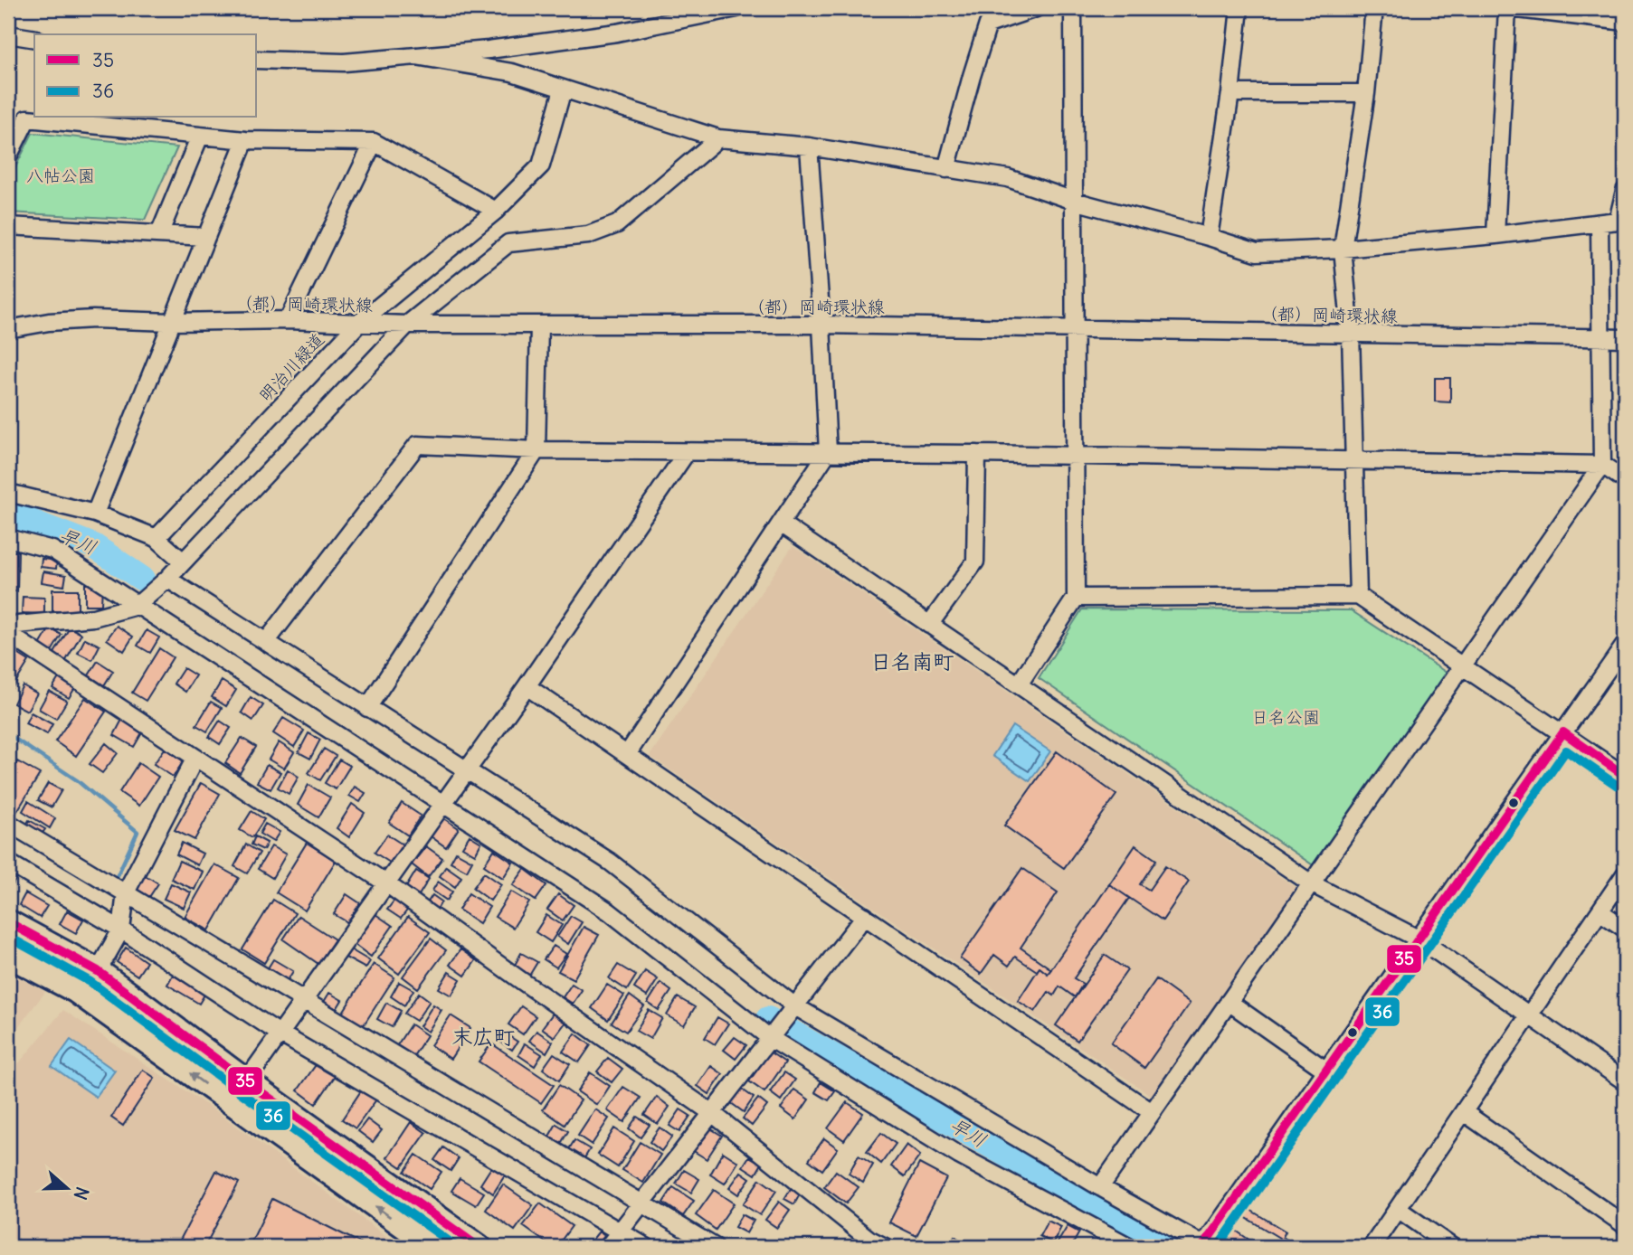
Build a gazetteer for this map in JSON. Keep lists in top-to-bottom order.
{
  "streets": {
    "street": ["（都）岡崎環状線", "明治川緑道"]
  },
  "crossings": [
    ["（都）岡崎環状線", "明治川緑道"]
  ],
  "districts": ["日名南町", "末広町"],
  "water": ["早川"],
  "parks": ["八帖公園", "日名公園"],
  "lines": ["transit line 35", "transit line 36"],
  "legend": ["35", "36"],
  "north": "right"
}
